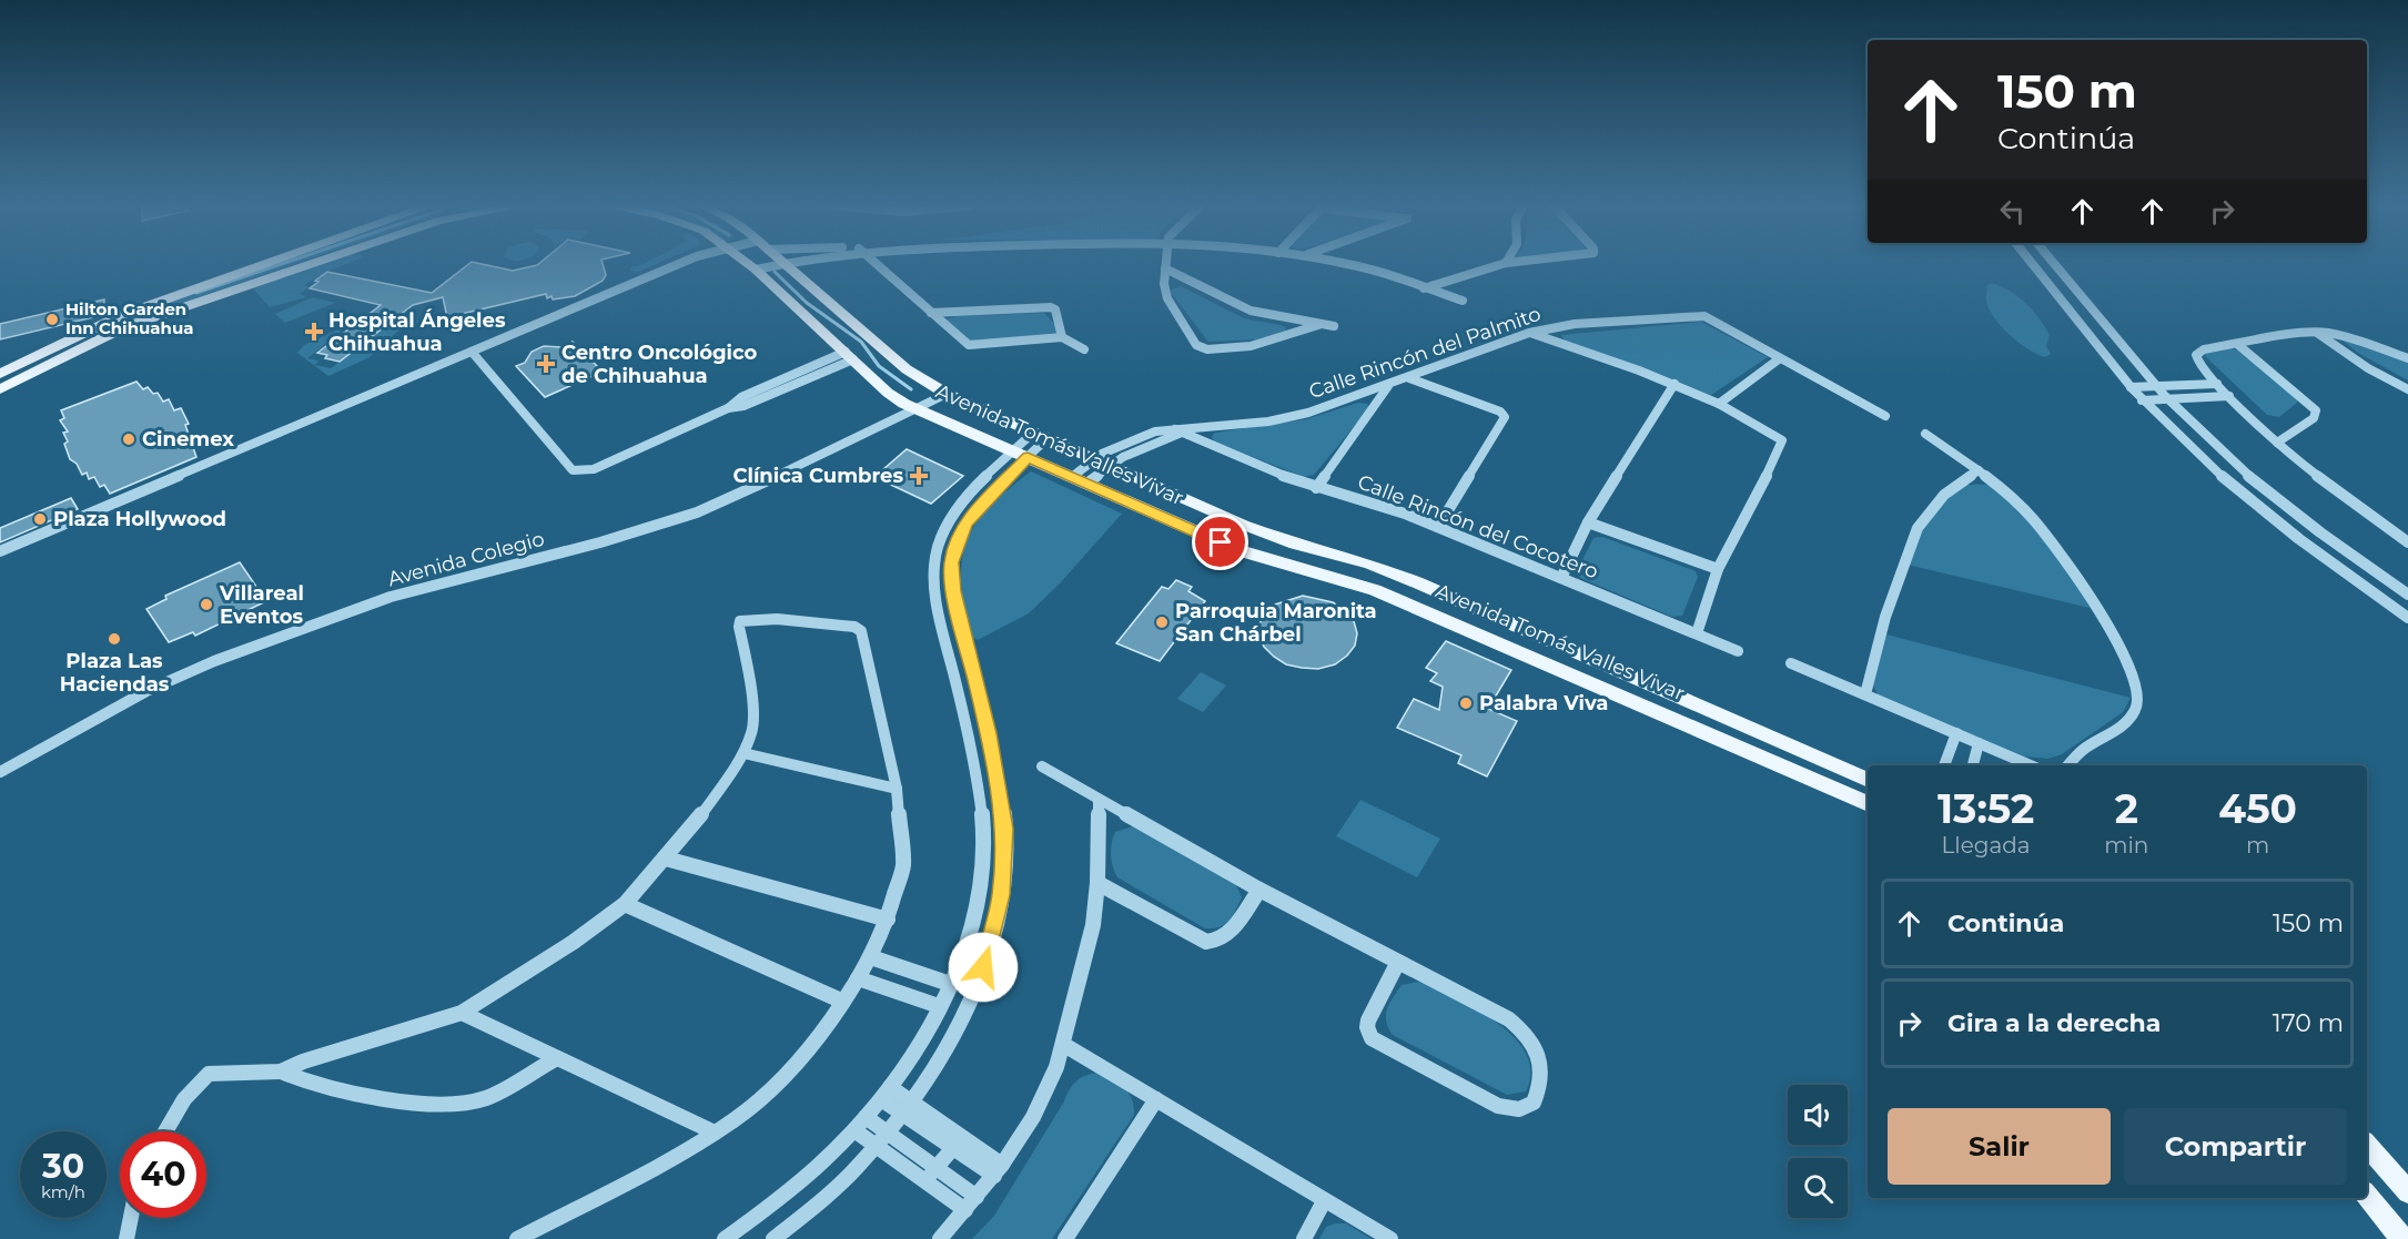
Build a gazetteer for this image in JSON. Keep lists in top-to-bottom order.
{
  "streets": {
    "main road": ["Avenida Tomás Valles Vivar"],
    "street": ["Calle Rincón del Palmito", "Calle Rincón del Cocotero", "Avenida Colegio"]
  },
  "crossings": [
    ["Calle Rincón del Palmito", "Avenida Tomás Valles Vivar"],
    ["Calle Rincón del Palmito", "Calle Rincón del Cocotero"],
    ["Avenida Tomás Valles Vivar", "Avenida Colegio"]
  ],
  "places": {
    "other": [
      "Hilton Garden Inn Chihuahua",
      "Cinemex",
      "Plaza Hollywood",
      "Villareal Eventos",
      "Parroquia Maronita San Chárbel",
      "Plaza Las Haciendas",
      "Palabra Viva"
    ],
    "health": ["Hospital Ángeles Chihuahua", "Centro Oncológico de Chihuahua", "Clínica Cumbres"]
  },
  "page": {
    "turn": ["150 m", "Continúa"],
    "eta": [
      "13:52",
      "Llegada",
      "2",
      "min",
      "450",
      "m"
    ],
    "list": [
      {
        "name": "Continúa",
        "value": "150 m"
      },
      {
        "name": "Gira a la derecha",
        "value": "170 m"
      }
    ],
    "buttons": ["Salir", "Compartir"],
    "speed": "30 km/h",
    "limit": "40"
  }
}
